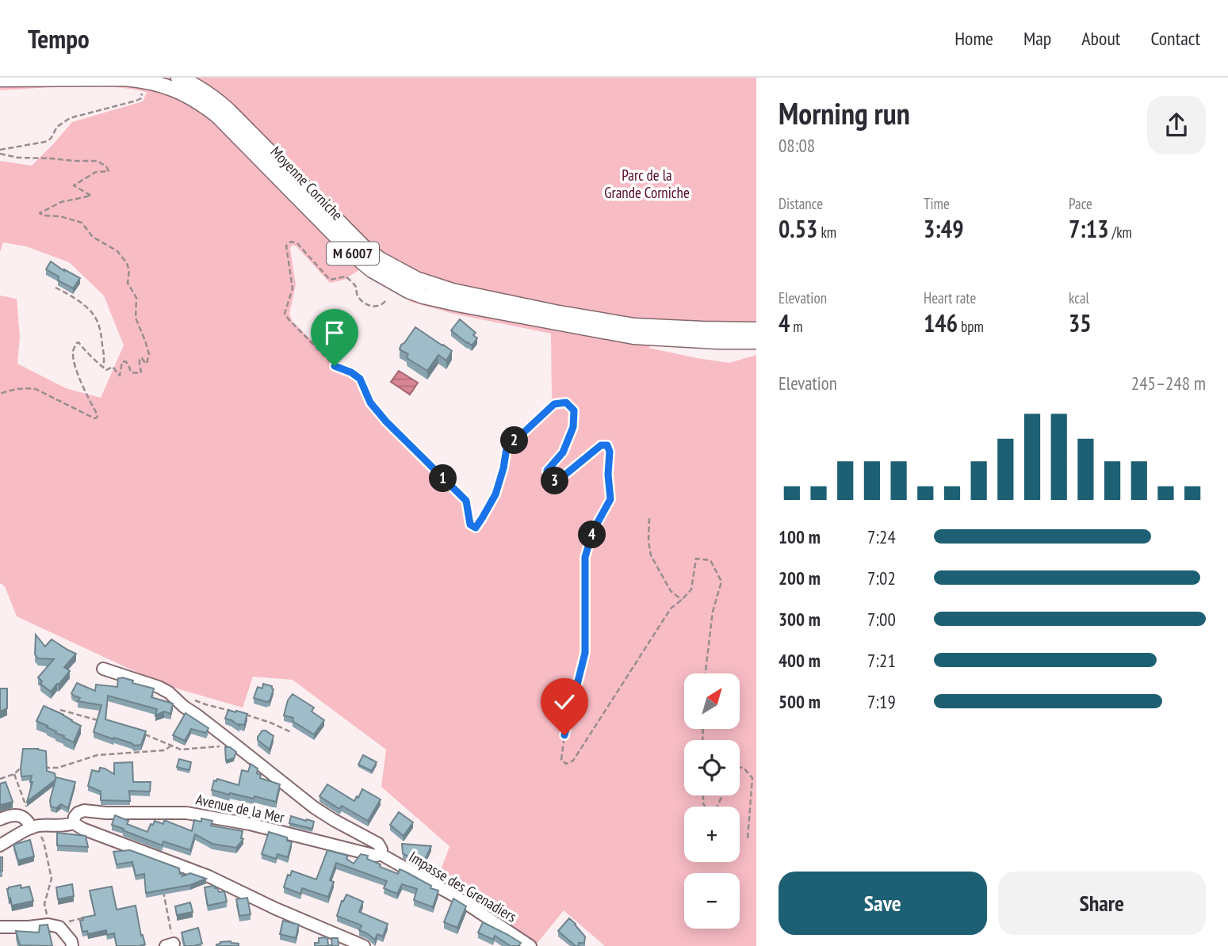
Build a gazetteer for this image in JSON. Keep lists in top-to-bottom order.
{
  "streets": {
    "main road": ["Moyenne Corniche", "M 6007"],
    "street": ["Avenue de la Mer", "Impasse des Grenadiers"]
  },
  "crossings": [
    ["Avenue de la Mer", "Impasse des Grenadiers"]
  ],
  "parks": ["Parc de la Grande Corniche"],
  "north": "top right",
  "page": {
    "header": "Tempo",
    "nav": [
      "Home",
      "Map",
      "About",
      "Contact"
    ],
    "heading": ["Morning run", "08:08"],
    "stats": [
      ["Distance", "0.53 km"],
      ["Time", "3:49"],
      ["Pace", "7:13 /km"],
      ["Elevation", "4 m"],
      ["Heart rate", "146 bpm"],
      ["kcal", "35"]
    ],
    "chart": ["Elevation", "245–248 m"],
    "pins": [
      "2",
      "1",
      "3",
      "4"
    ],
    "list": [
      {
        "name": "100 m",
        "note": "7:24"
      },
      {
        "name": "200 m",
        "note": "7:02"
      },
      {
        "name": "300 m",
        "note": "7:00"
      },
      {
        "name": "400 m",
        "note": "7:21"
      },
      {
        "name": "500 m",
        "note": "7:19"
      }
    ],
    "map_buttons": ["+", "−"],
    "buttons": ["Save", "Share"]
  }
}
